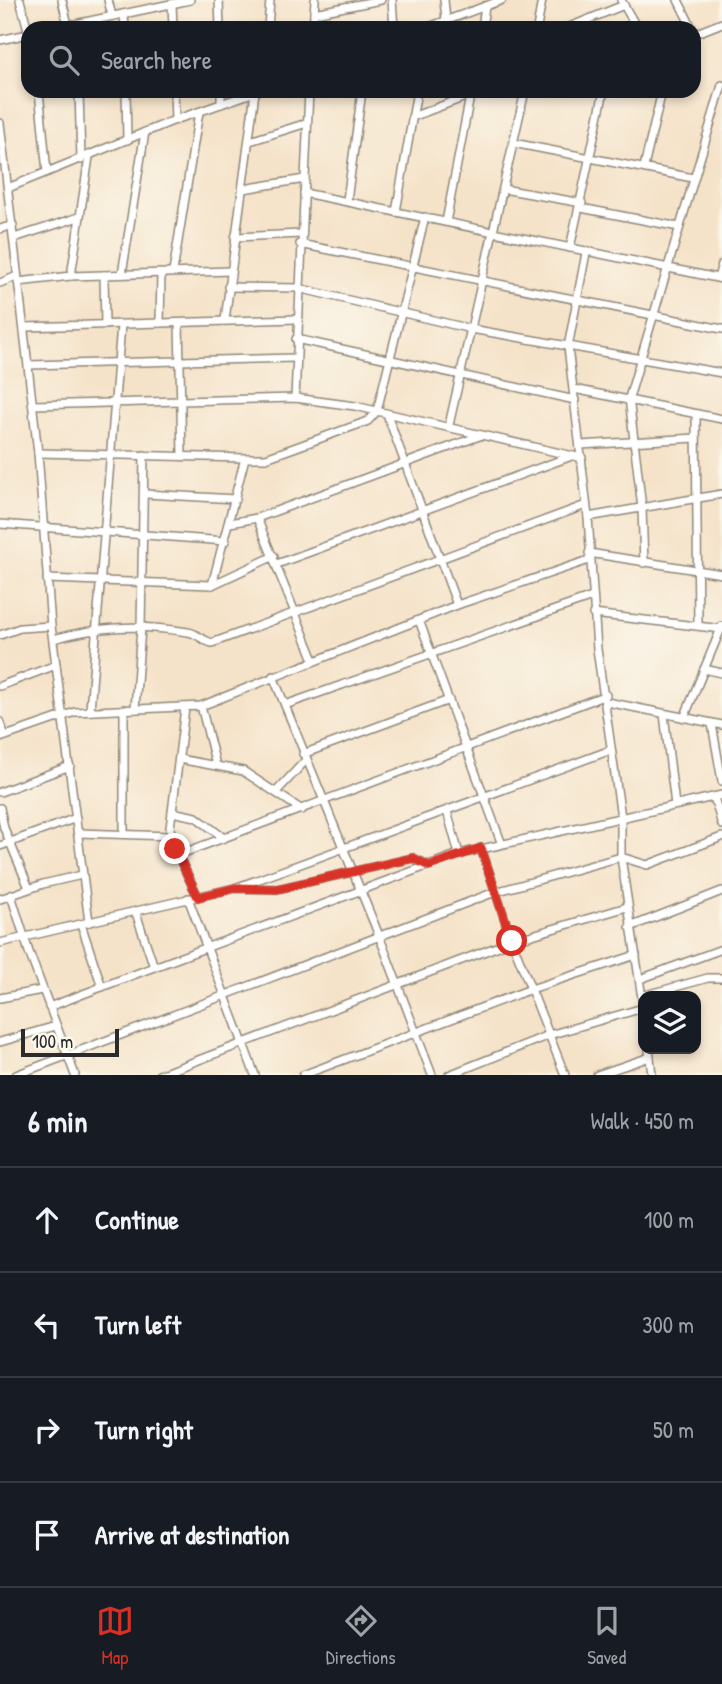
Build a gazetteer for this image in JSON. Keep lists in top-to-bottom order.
{
  "scale_bar": "100 m",
  "page": {
    "search": "Search here",
    "scale": "100 m",
    "heading": ["6 min", "Walk · 450 m"],
    "list": [
      ["Continue", "100 m"],
      ["Turn left", "300 m"],
      ["Turn right", "50 m"],
      "Arrive at destination"
    ],
    "nav": ["Map", "Directions", "Saved"]
  }
}
